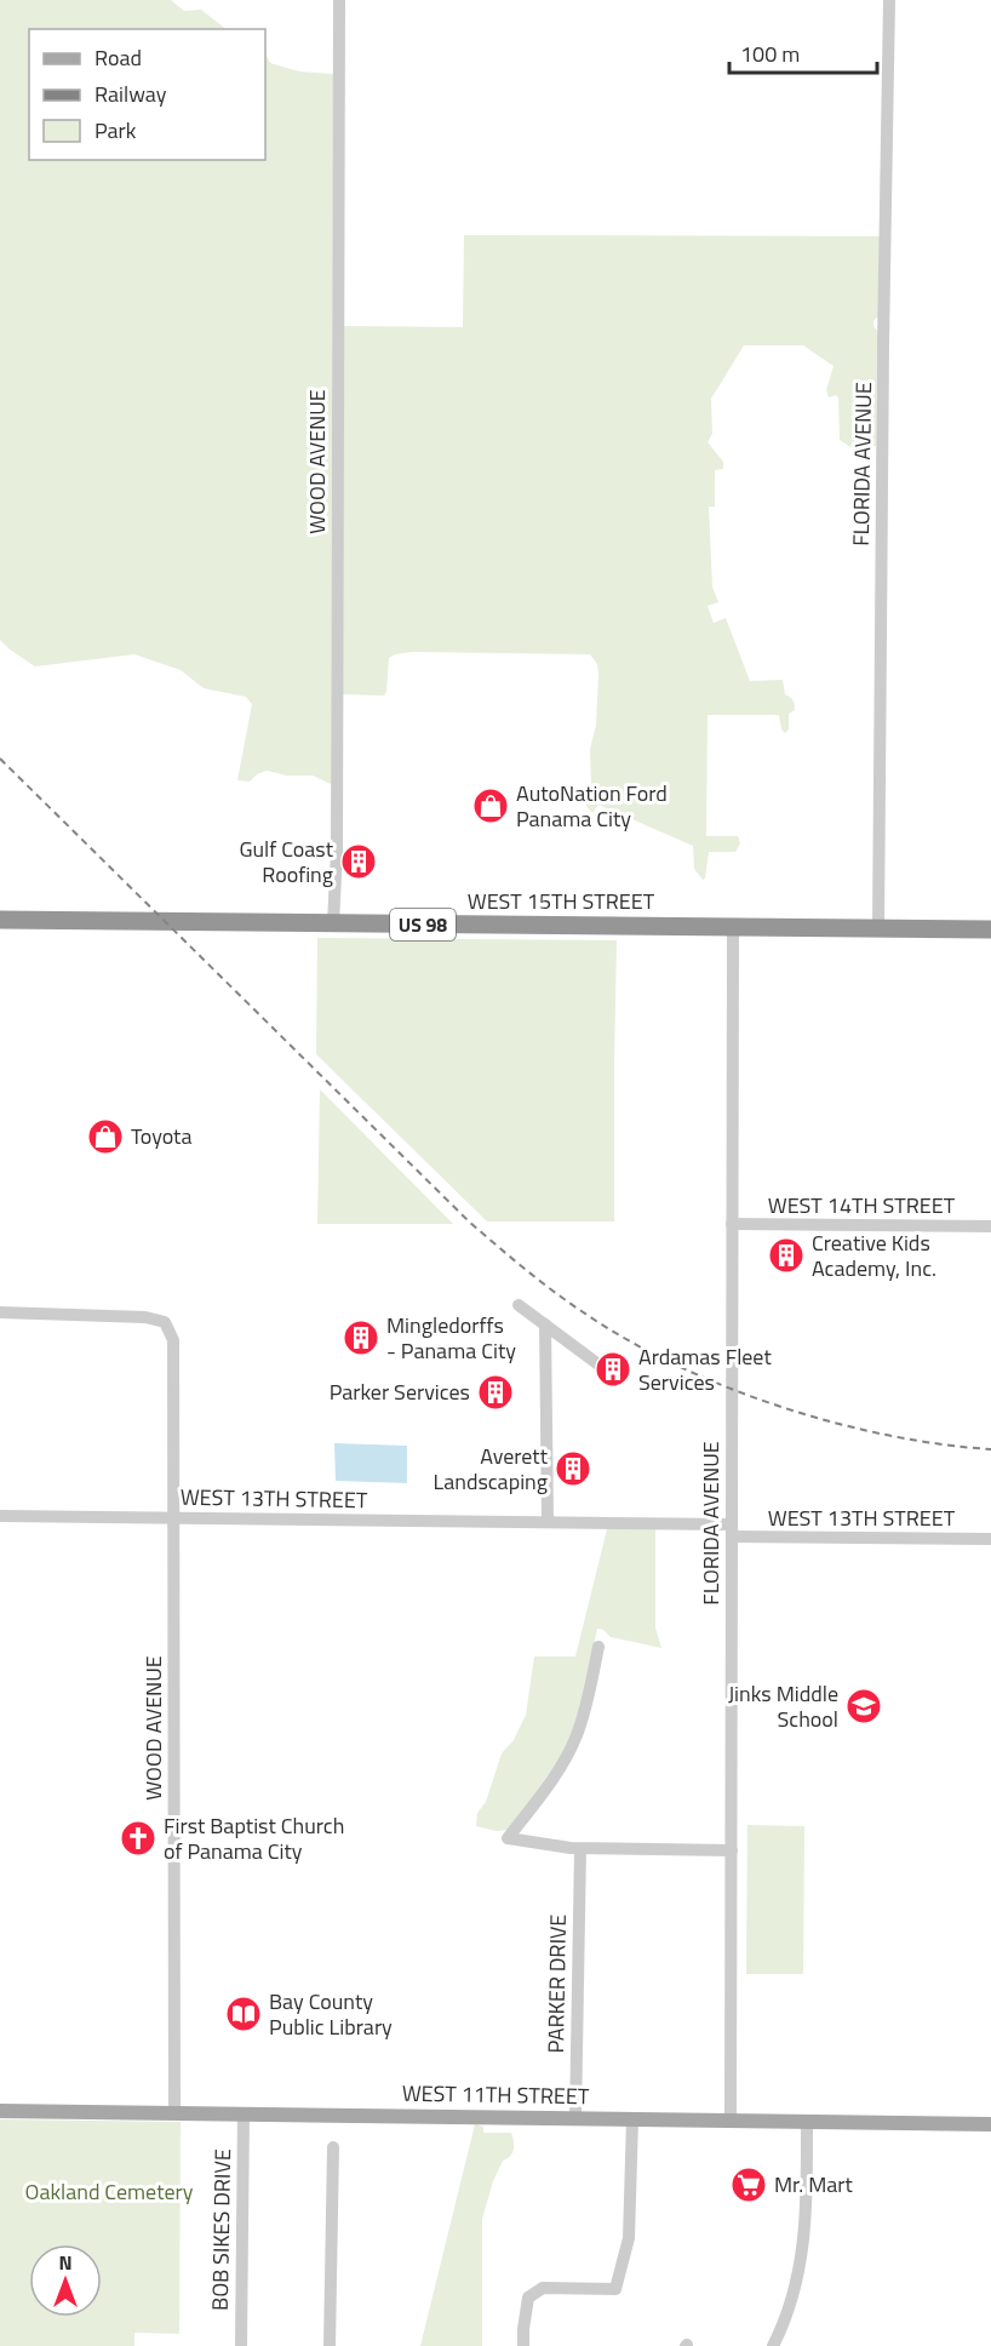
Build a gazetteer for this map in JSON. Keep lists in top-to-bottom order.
{
  "streets": {
    "highway": ["WEST 15TH STREET", "US 98"],
    "main road": ["WEST 11TH STREET"],
    "street": [
      "WOOD AVENUE",
      "FLORIDA AVENUE",
      "WEST 14TH STREET",
      "WEST 13TH STREET",
      "PARKER DRIVE",
      "BOB SIKES DRIVE"
    ]
  },
  "crossings": [
    ["WOOD AVENUE", "WEST 15TH STREET"],
    ["WOOD AVENUE", "WEST 13TH STREET"],
    ["WOOD AVENUE", "WEST 11TH STREET"],
    ["FLORIDA AVENUE", "WEST 15TH STREET"],
    ["FLORIDA AVENUE", "WEST 14TH STREET"],
    ["FLORIDA AVENUE", "WEST 13TH STREET"],
    ["FLORIDA AVENUE", "WEST 11TH STREET"],
    ["PARKER DRIVE", "WEST 11TH STREET"],
    ["WEST 11TH STREET", "BOB SIKES DRIVE"]
  ],
  "parks": ["Oakland Cemetery"],
  "places": {
    "shop": ["AutoNation Ford Panama City", "Toyota"],
    "building": [
      "Gulf Coast Roofing",
      "Creative Kids Academy, Inc.",
      "Mingledorffs - Panama City",
      "Ardamas Fleet Services",
      "Parker Services",
      "Averett Landscaping"
    ],
    "school or university": ["Jinks Middle School"],
    "church": ["First Baptist Church of Panama City"],
    "library": ["Bay County Public Library"],
    "supermarket": ["Mr. Mart"]
  },
  "legend": ["Road", "Railway", "Park"],
  "scale_bar": "100 m",
  "north": "top"
}
